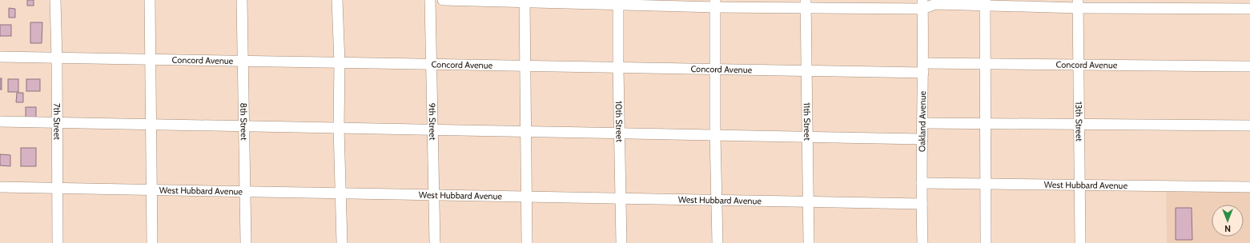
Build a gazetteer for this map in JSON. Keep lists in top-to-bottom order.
{
  "streets": {
    "street": [
      "Concord Avenue",
      "7th Street",
      "8th Street",
      "9th Street",
      "10th Street",
      "11th Street",
      "Oakland Avenue",
      "13th Street",
      "West Hubbard Avenue"
    ]
  },
  "crossings": [
    ["Concord Avenue", "7th Street"],
    ["Concord Avenue", "8th Street"],
    ["Concord Avenue", "9th Street"],
    ["Concord Avenue", "10th Street"],
    ["Concord Avenue", "11th Street"],
    ["Concord Avenue", "Oakland Avenue"],
    ["Concord Avenue", "13th Street"],
    ["7th Street", "West Hubbard Avenue"],
    ["8th Street", "West Hubbard Avenue"],
    ["9th Street", "West Hubbard Avenue"],
    ["10th Street", "West Hubbard Avenue"],
    ["11th Street", "West Hubbard Avenue"],
    ["Oakland Avenue", "West Hubbard Avenue"],
    ["13th Street", "West Hubbard Avenue"]
  ],
  "north": "bottom"
}
